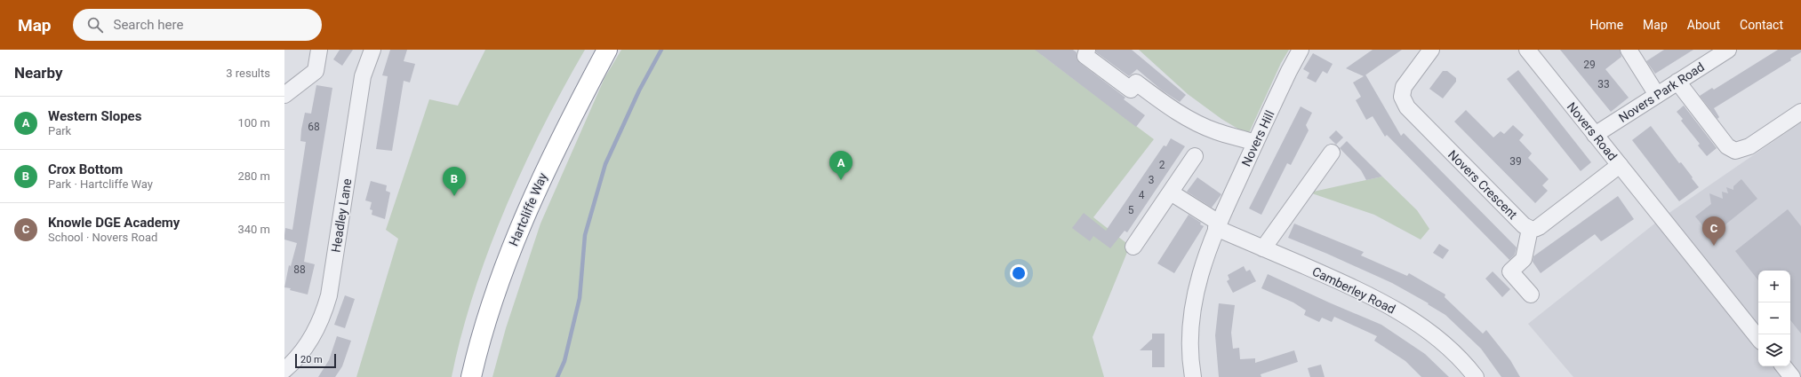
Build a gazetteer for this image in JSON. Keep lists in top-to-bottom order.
{
  "streets": {
    "highway": ["Hartcliffe Way"],
    "street": [
      "Novers Park Road",
      "Novers Road",
      "Novers Hill",
      "Novers Crescent",
      "Headley Lane",
      "Camberley Road"
    ]
  },
  "crossings": [
    ["Novers Park Road", "Novers Road"],
    ["Novers Hill", "Camberley Road"]
  ],
  "house_numbers": [
    "29",
    "33",
    "68",
    "39",
    "2",
    "3",
    "4",
    "5",
    "88"
  ],
  "scale_bar": "20 m",
  "page": {
    "header": "Map",
    "search": "Search here",
    "nav": [
      "Home",
      "Map",
      "About",
      "Contact"
    ],
    "heading": ["Nearby", "3 results"],
    "list": [
      {
        "mark": "A",
        "name": "Western Slopes",
        "note": "Park",
        "value": "100 m"
      },
      {
        "mark": "B",
        "name": "Crox Bottom",
        "note": "Park · Hartcliffe Way",
        "value": "280 m"
      },
      {
        "mark": "C",
        "name": "Knowle DGE Academy",
        "note": "School · Novers Road",
        "value": "340 m"
      }
    ],
    "pins": ["A", "B", "C"],
    "map_buttons": ["+", "−"],
    "scale": "20 m"
  }
}
